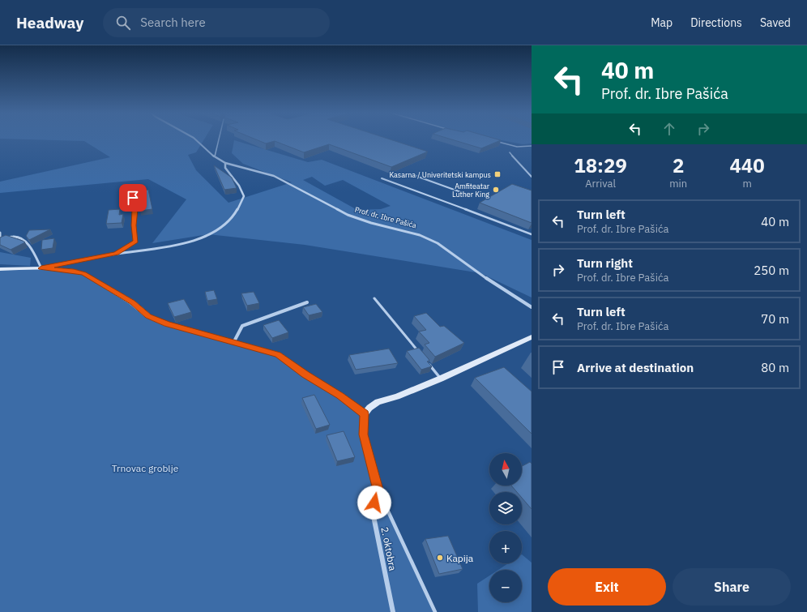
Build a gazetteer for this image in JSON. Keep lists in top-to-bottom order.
{
  "streets": {
    "street": ["Prof. dr. Ibre Pašića", "2. oktobra"]
  },
  "parks": ["Trnovac groblje"],
  "places": {
    "transit": ["Kasarna / Univeritetski kampus"],
    "other": ["Amfiteatar Luther King", "Kapija"]
  },
  "north": "top",
  "page": {
    "header": "Headway",
    "search": "Search here",
    "nav": ["Map", "Directions", "Saved"],
    "turn": ["40 m", "Prof. dr. Ibre Pašića"],
    "eta": [
      "18:29",
      "Arrival",
      "2",
      "min",
      "440",
      "m"
    ],
    "list": [
      {
        "name": "Turn left",
        "note": "Prof. dr. Ibre Pašića",
        "value": "40 m"
      },
      {
        "name": "Turn right",
        "note": "Prof. dr. Ibre Pašića",
        "value": "250 m"
      },
      {
        "name": "Turn left",
        "note": "Prof. dr. Ibre Pašića",
        "value": "70 m"
      },
      {
        "name": "Arrive at destination",
        "value": "80 m"
      }
    ],
    "map_buttons": ["+", "−"],
    "buttons": ["Exit", "Share"]
  }
}
